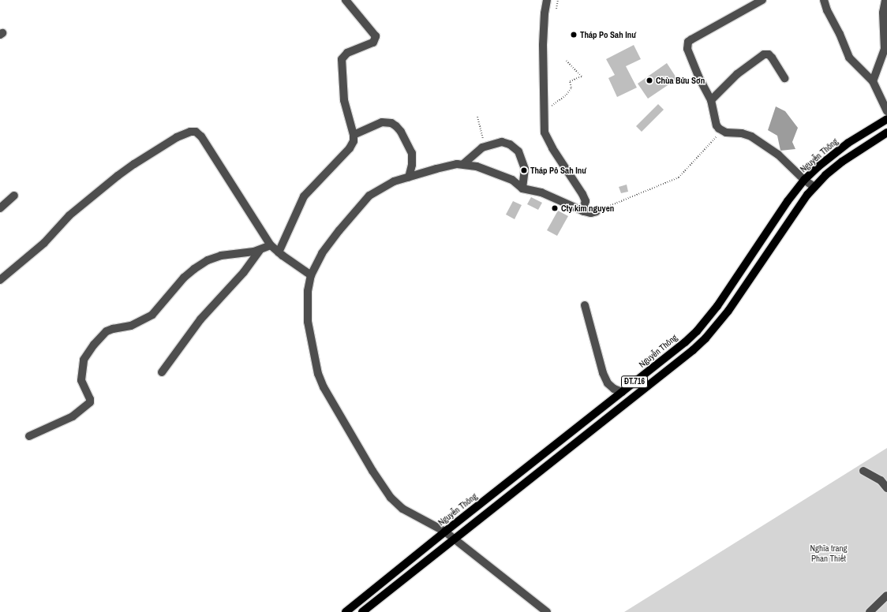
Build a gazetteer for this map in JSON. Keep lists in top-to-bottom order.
{
  "streets": {
    "main road": ["Nguyễn Thông", "ĐT.716"]
  },
  "parks": ["Nghĩa trang Phan Thiết"],
  "places": [
    "Tháp Po Sah Inư",
    "Chùa Bửu Sơn",
    "Tháp Pô Sah Inư",
    "Cty kim nguyen"
  ]
}
